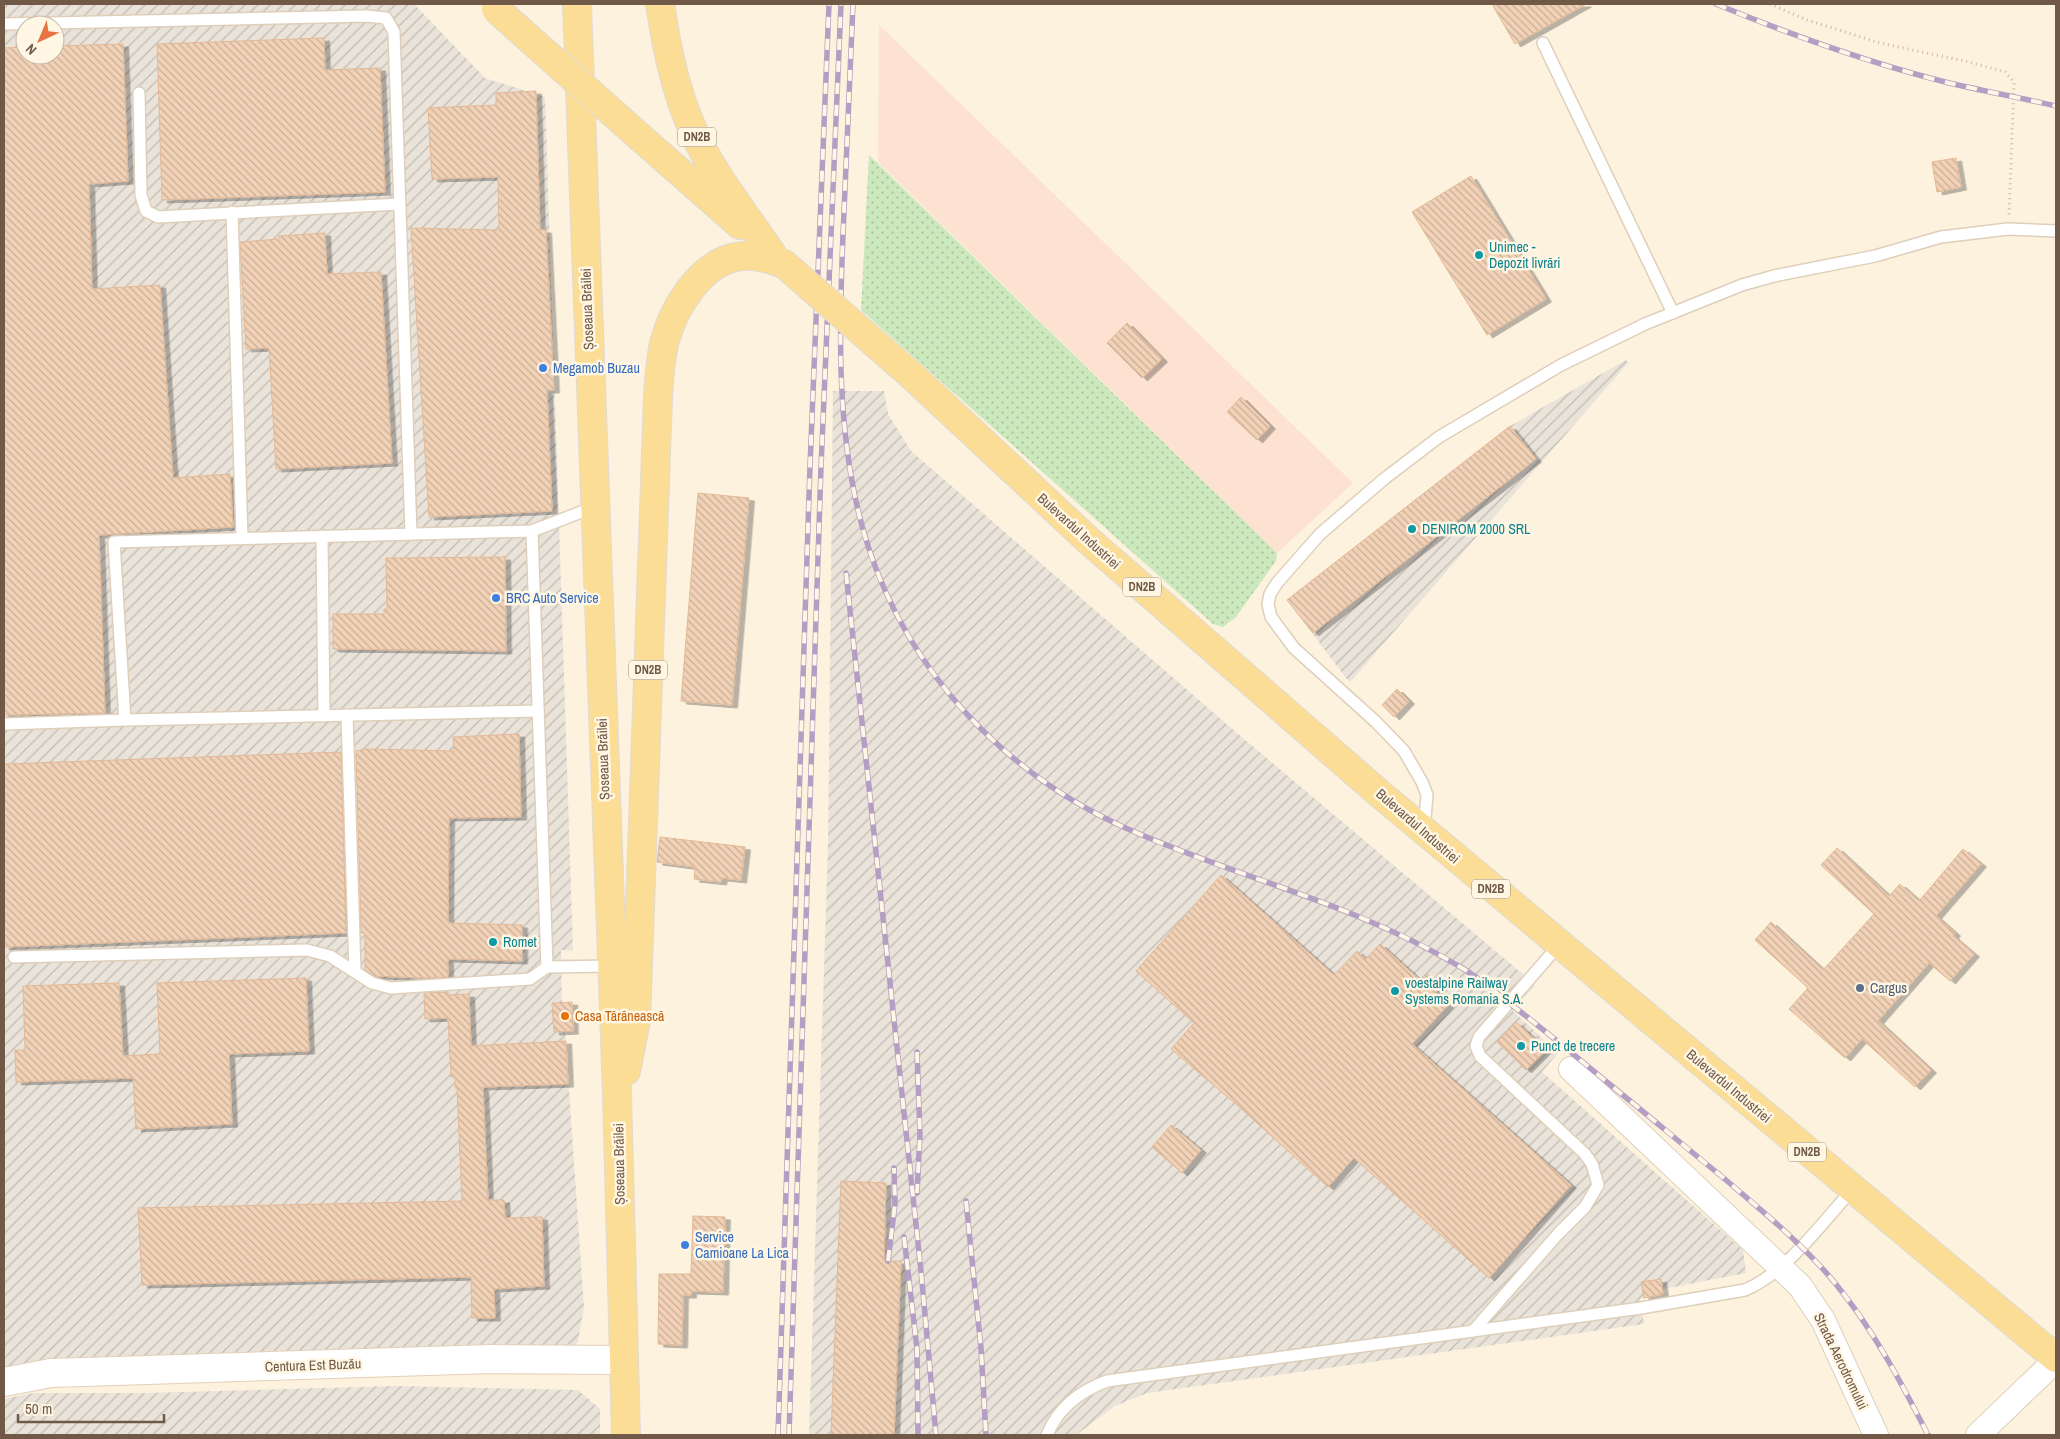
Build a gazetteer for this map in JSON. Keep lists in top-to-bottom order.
{
  "streets": {
    "main road": [
      "DN2B",
      "Șoseaua Brăilei",
      "Bulevardul Industriei",
      "Centura Est Buzău"
    ],
    "street": ["Strada Aerodromului"]
  },
  "crossings": [
    ["DN2B", "Șoseaua Brăilei"],
    ["DN2B", "Bulevardul Industriei"],
    ["Șoseaua Brăilei", "Centura Est Buzău"]
  ],
  "places": [
    "Unimec - Depozit livrări",
    "Megamob Buzau",
    "DENIROM 2000 SRL",
    "BRC Auto Service",
    "Romet",
    "Cargus",
    "voestalpine Railway Systems Romania S.A.",
    "Casa Tărănească",
    "Punct de trecere",
    "Service Camioane La Lica"
  ],
  "scale_bar": "50 m",
  "north": "bottom left"
}
